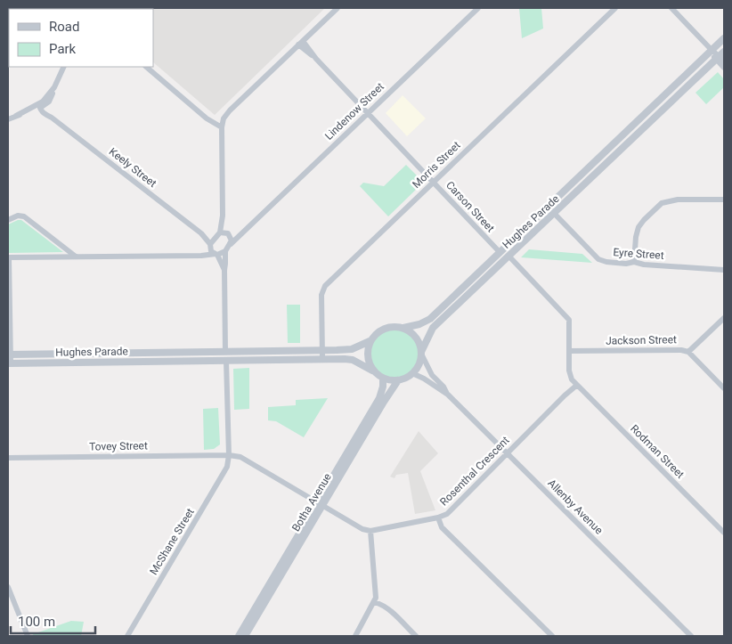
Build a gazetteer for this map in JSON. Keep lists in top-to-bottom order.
{
  "streets": {
    "street": [
      "Lindenow Street",
      "Morris Street",
      "Keely Street",
      "Carson Street",
      "Hughes Parade",
      "Eyre Street",
      "Jackson Street",
      "Tovey Street",
      "Rodman Street",
      "Rosenthal Crescent",
      "Botha Avenue",
      "Allenby Avenue",
      "McShane Street"
    ]
  },
  "crossings": [
    ["Lindenow Street", "Keely Street"],
    ["Lindenow Street", "Carson Street"],
    ["Morris Street", "Carson Street"],
    ["Morris Street", "Hughes Parade"],
    ["Carson Street", "Hughes Parade"],
    ["Hughes Parade", "Eyre Street"],
    ["Hughes Parade", "Botha Avenue"],
    ["Hughes Parade", "Allenby Avenue"],
    ["Tovey Street", "McShane Street"],
    ["Rodman Street", "Rosenthal Crescent"],
    ["Rosenthal Crescent", "Allenby Avenue"],
    ["Botha Avenue", "Allenby Avenue"]
  ],
  "legend": ["Road", "Park"],
  "scale_bar": "100 m"
}
